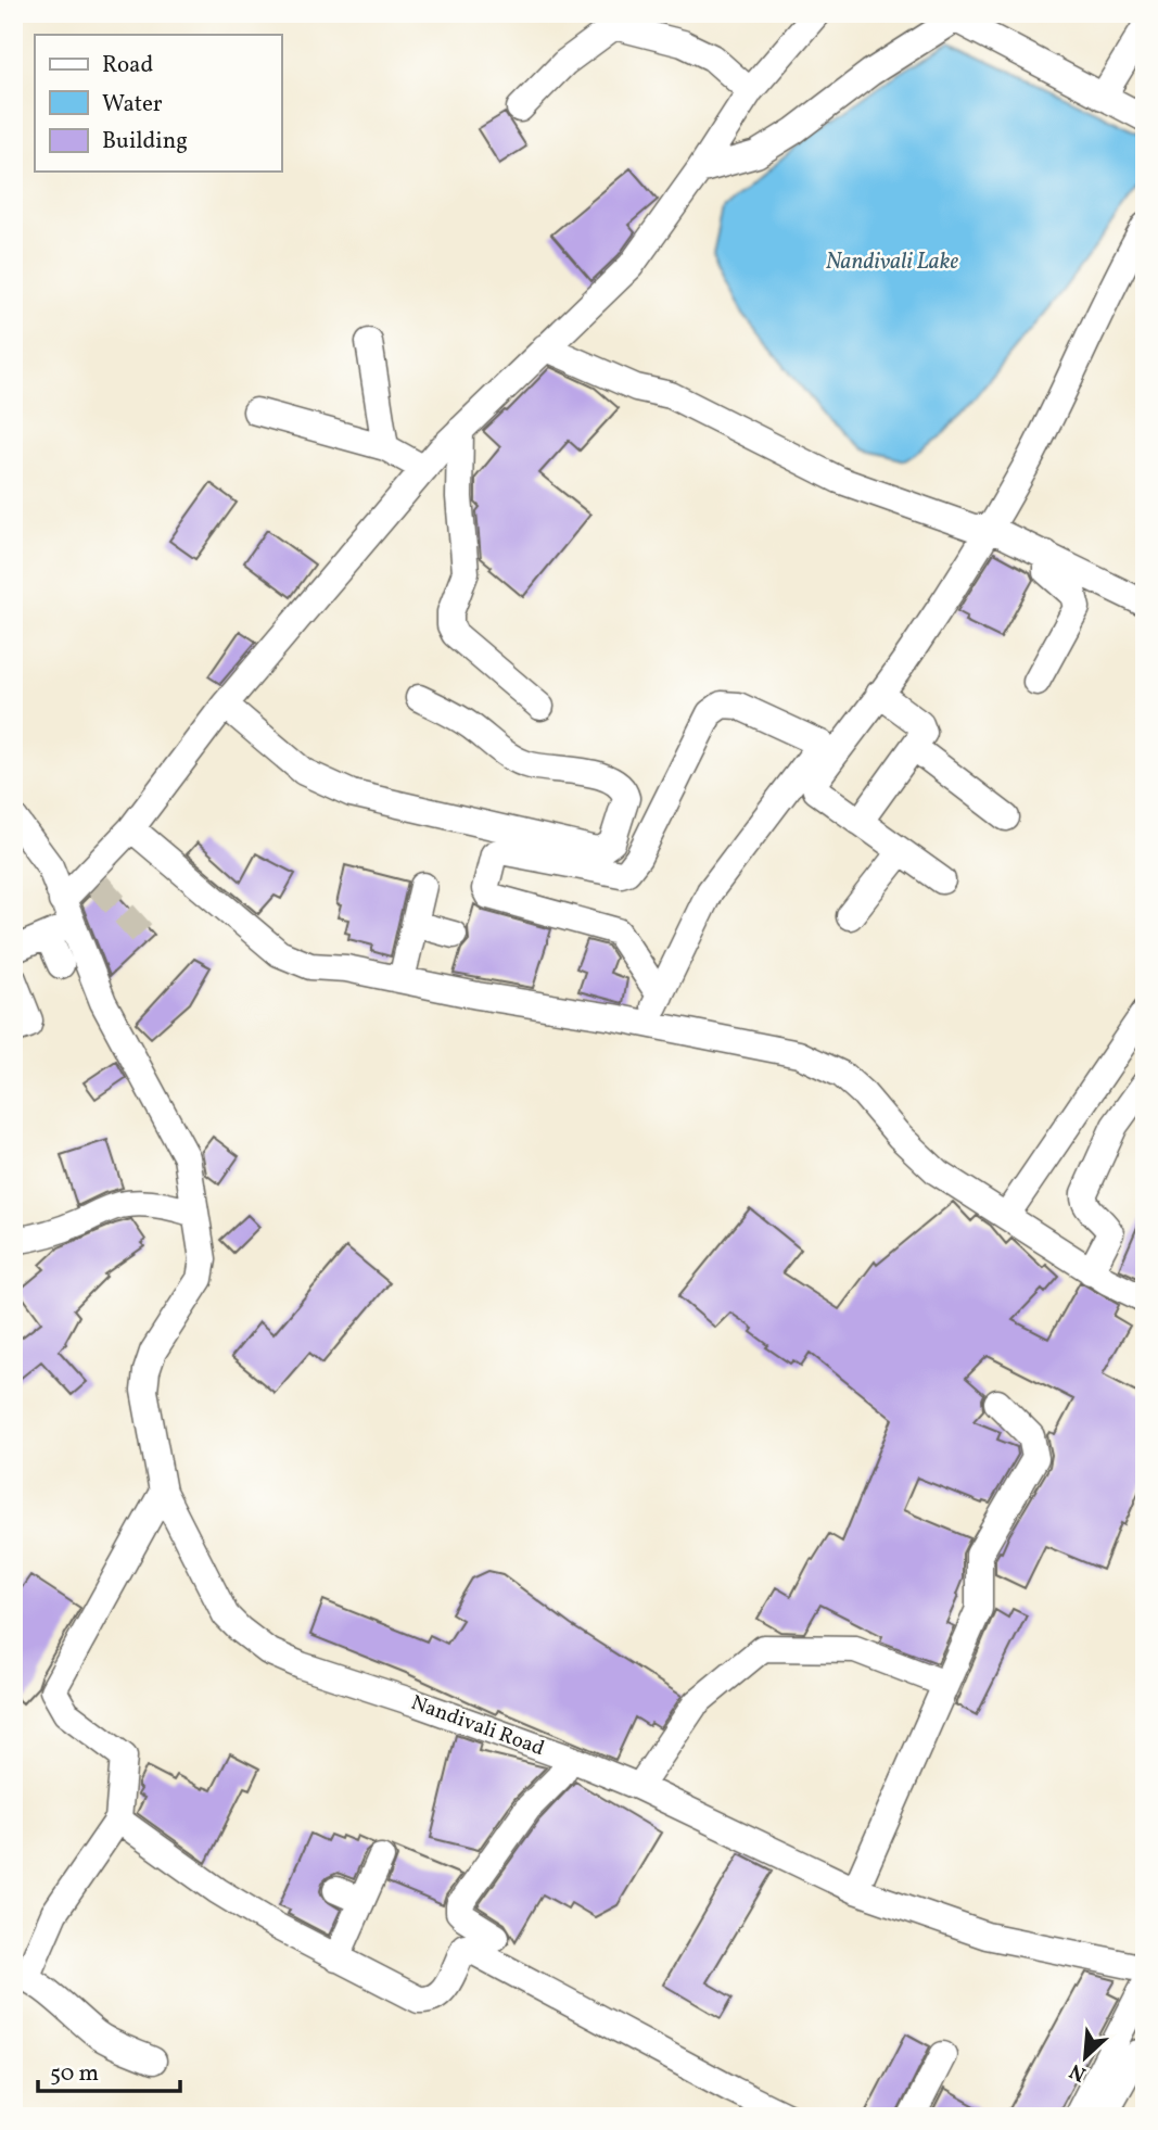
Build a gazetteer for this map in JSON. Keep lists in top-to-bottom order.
{
  "streets": {
    "street": ["Nandivali Road"]
  },
  "water": ["Nandivali Lake"],
  "legend": ["Road", "Water", "Building"],
  "scale_bar": "50 m",
  "north": "bottom left"
}
